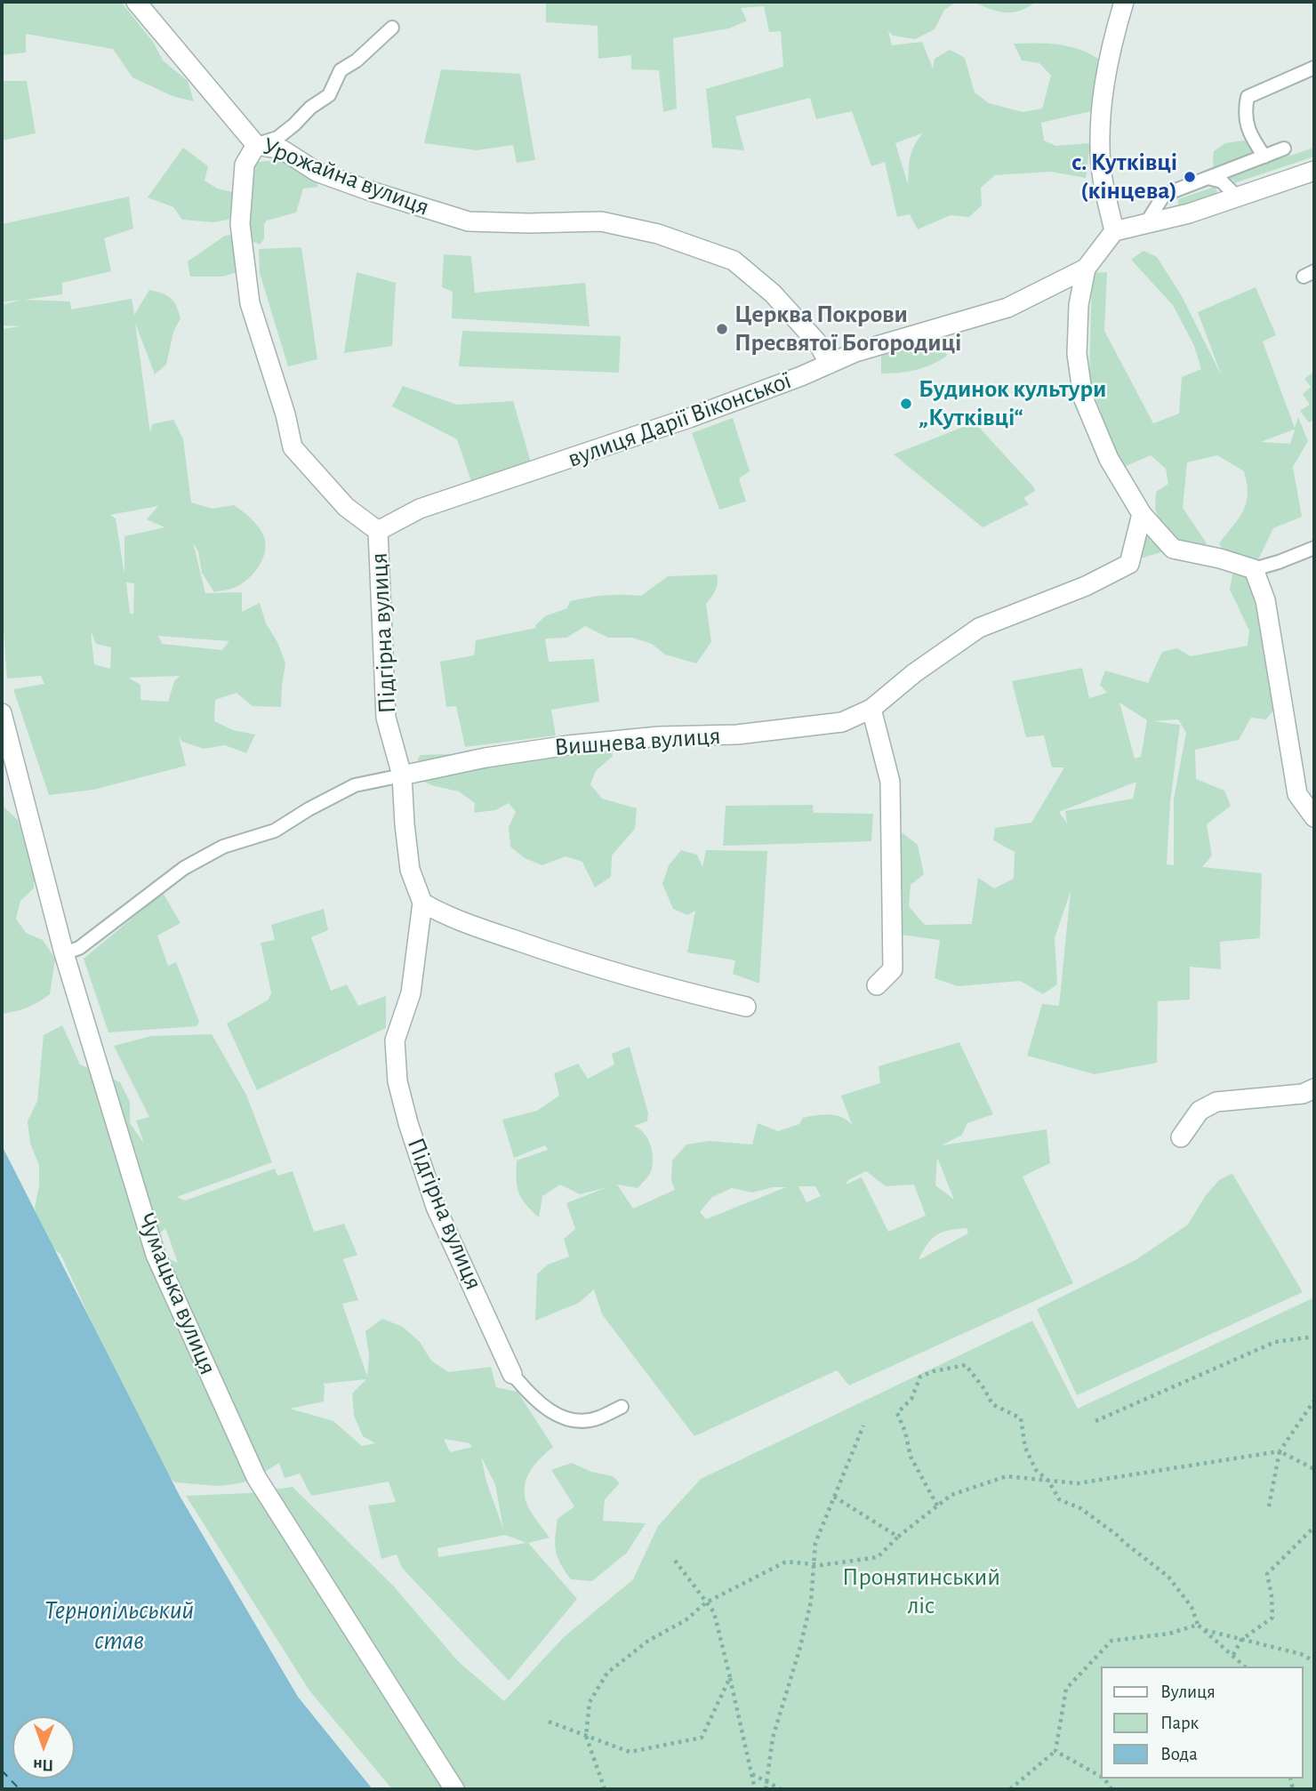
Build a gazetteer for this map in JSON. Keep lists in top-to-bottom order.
{
  "streets": {
    "street": [
      "Урожайна вулиця",
      "вулиця Дарії Віконської",
      "Підгірна вулиця",
      "Вишнева вулиця",
      "Чумацька вулиця"
    ]
  },
  "crossings": [
    ["Урожайна вулиця", "вулиця Дарії Віконської"],
    ["Урожайна вулиця", "Підгірна вулиця"],
    ["вулиця Дарії Віконської", "Підгірна вулиця"],
    ["Підгірна вулиця", "Вишнева вулиця"]
  ],
  "water": ["Тернопільський став"],
  "parks": ["Пронятинський ліс"],
  "places": ["с. Кутківці (кінцева)", "Церква Покрови Пресвятої Богородиці", "Будинок культури „Кутківці“"],
  "legend": ["Вулиця", "Парк", "Вода"],
  "north": "bottom"
}
